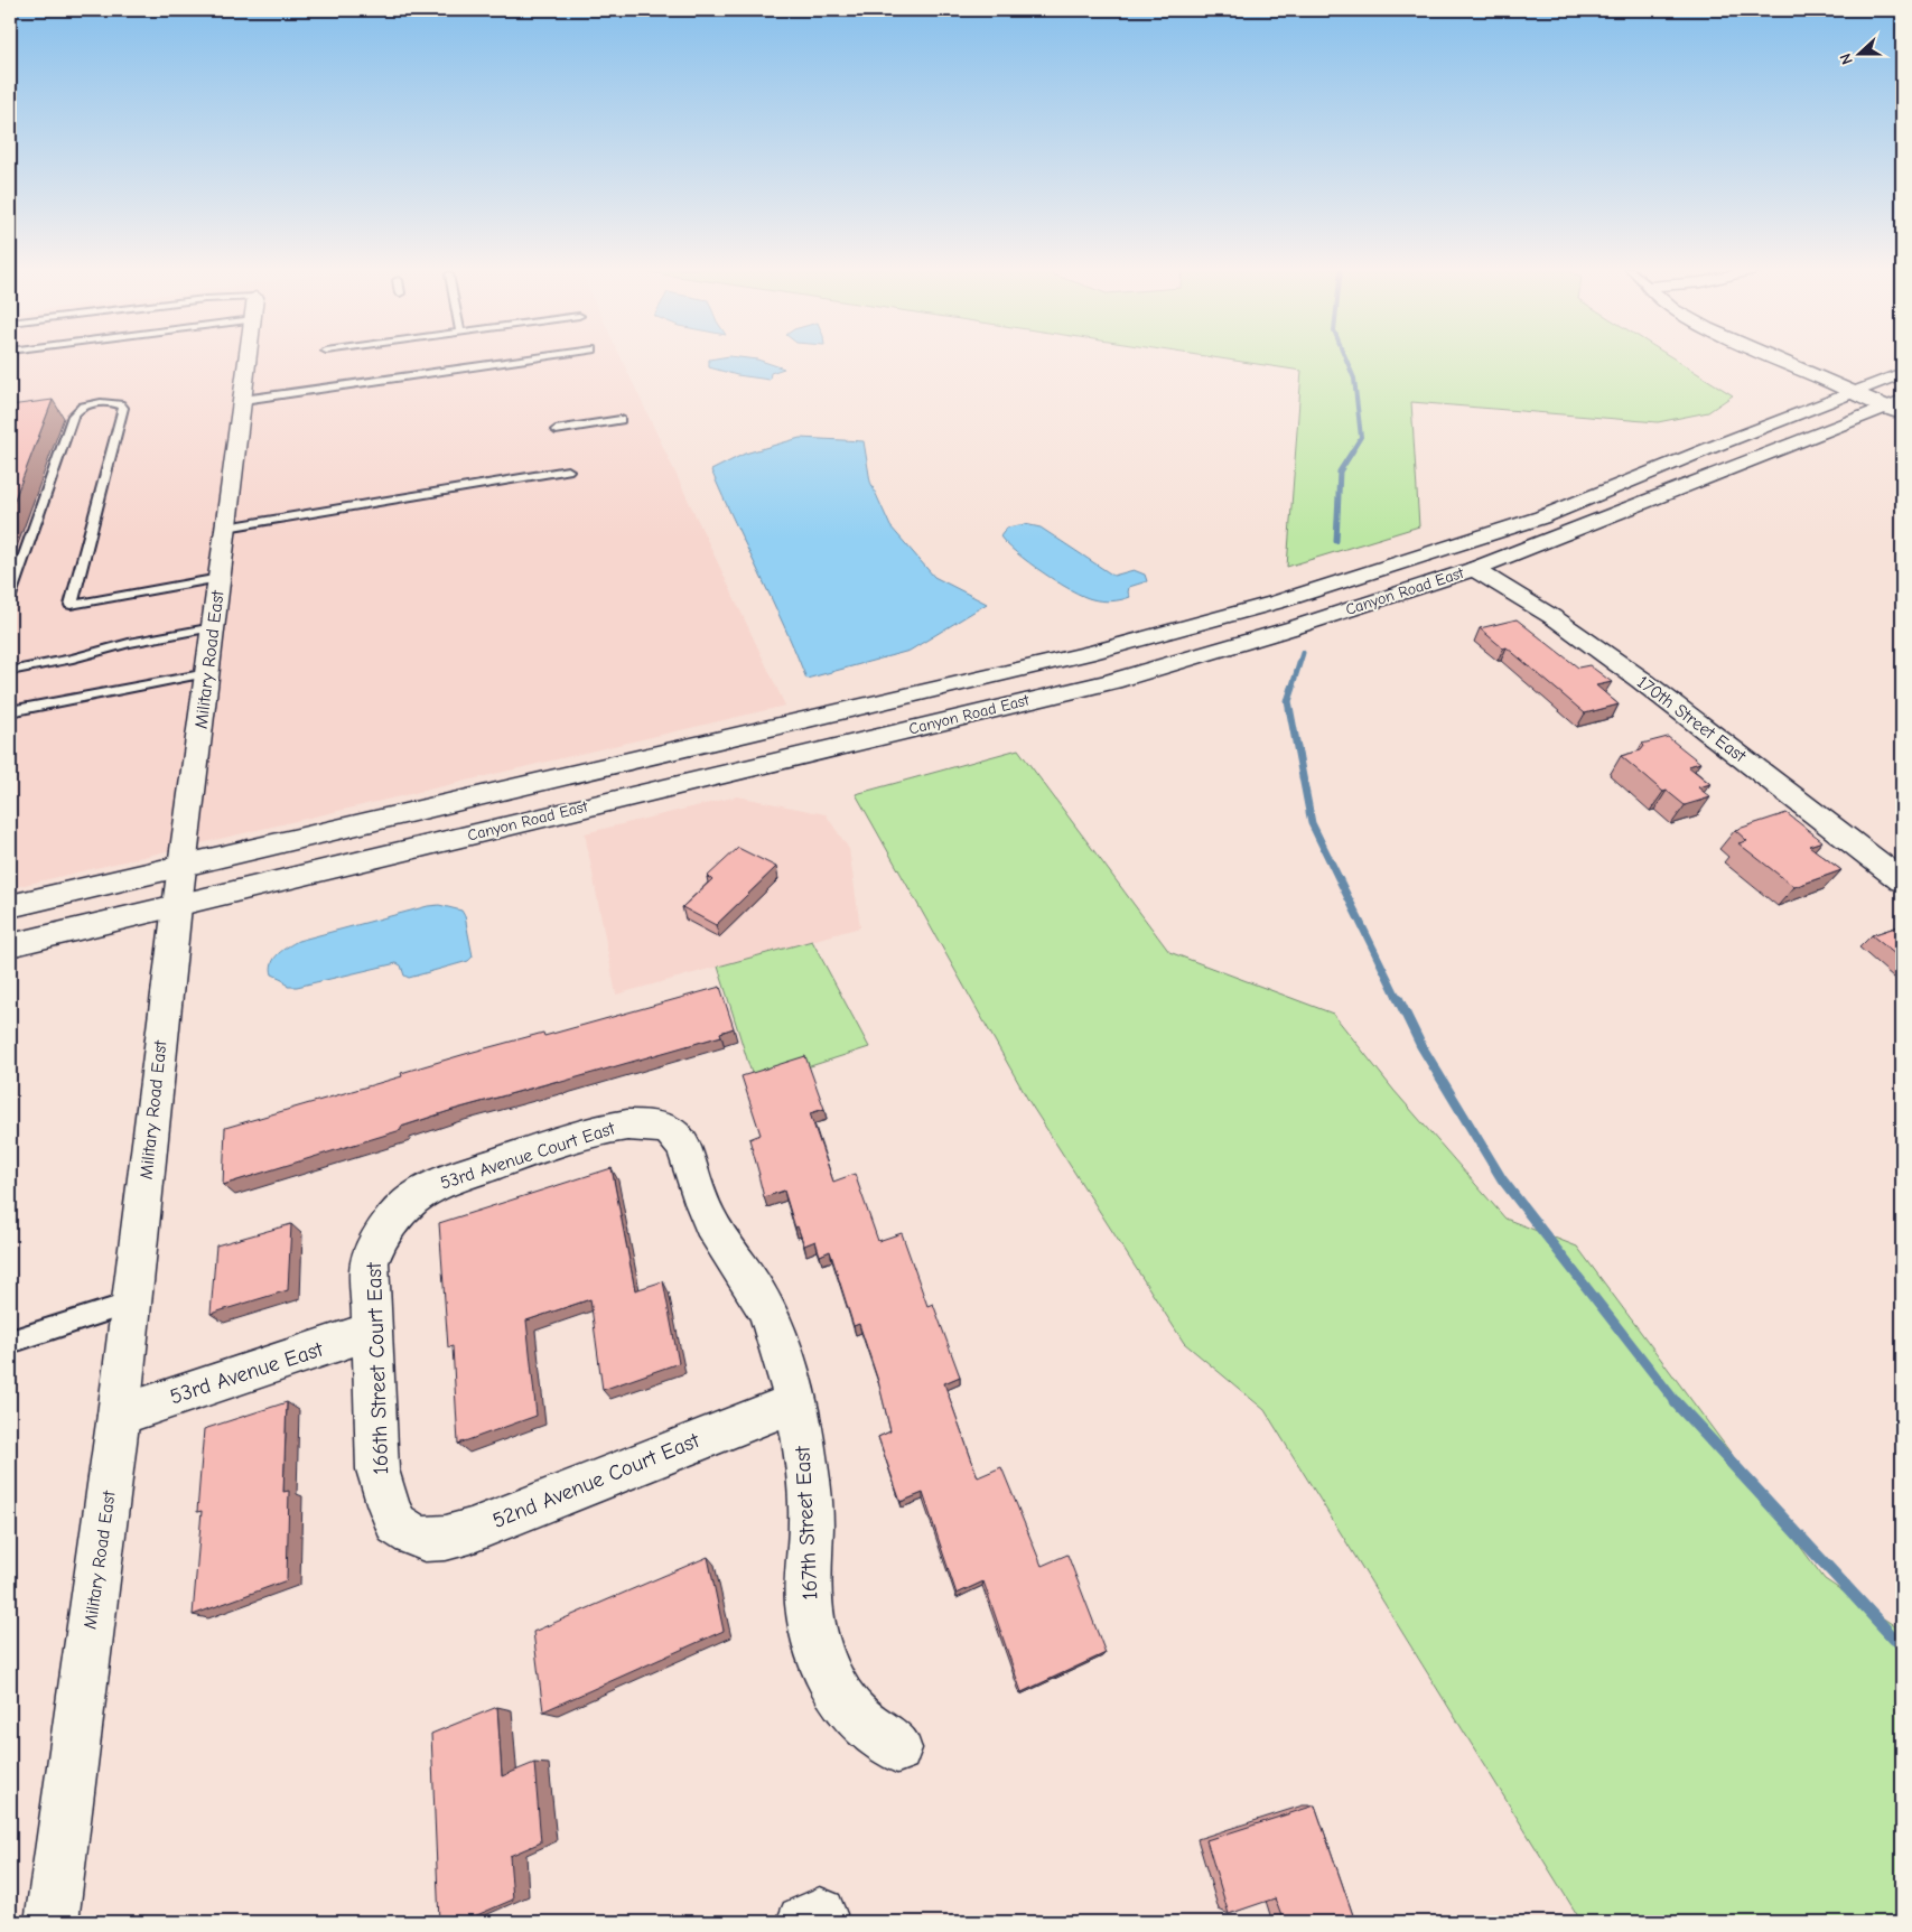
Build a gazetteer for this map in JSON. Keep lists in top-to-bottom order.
{
  "streets": {
    "main road": [
      "Canyon Road East",
      "Military Road East",
      "170th Street East",
      "53rd Avenue Court East",
      "166th Street Court East",
      "53rd Avenue East",
      "52nd Avenue Court East",
      "167th Street East"
    ]
  },
  "crossings": [
    ["Canyon Road East", "Military Road East"],
    ["Canyon Road East", "170th Street East"],
    ["Military Road East", "53rd Avenue East"],
    ["53rd Avenue Court East", "166th Street Court East"],
    ["53rd Avenue Court East", "167th Street East"],
    ["166th Street Court East", "53rd Avenue East"],
    ["166th Street Court East", "52nd Avenue Court East"],
    ["52nd Avenue Court East", "167th Street East"]
  ],
  "north": "left"
}
